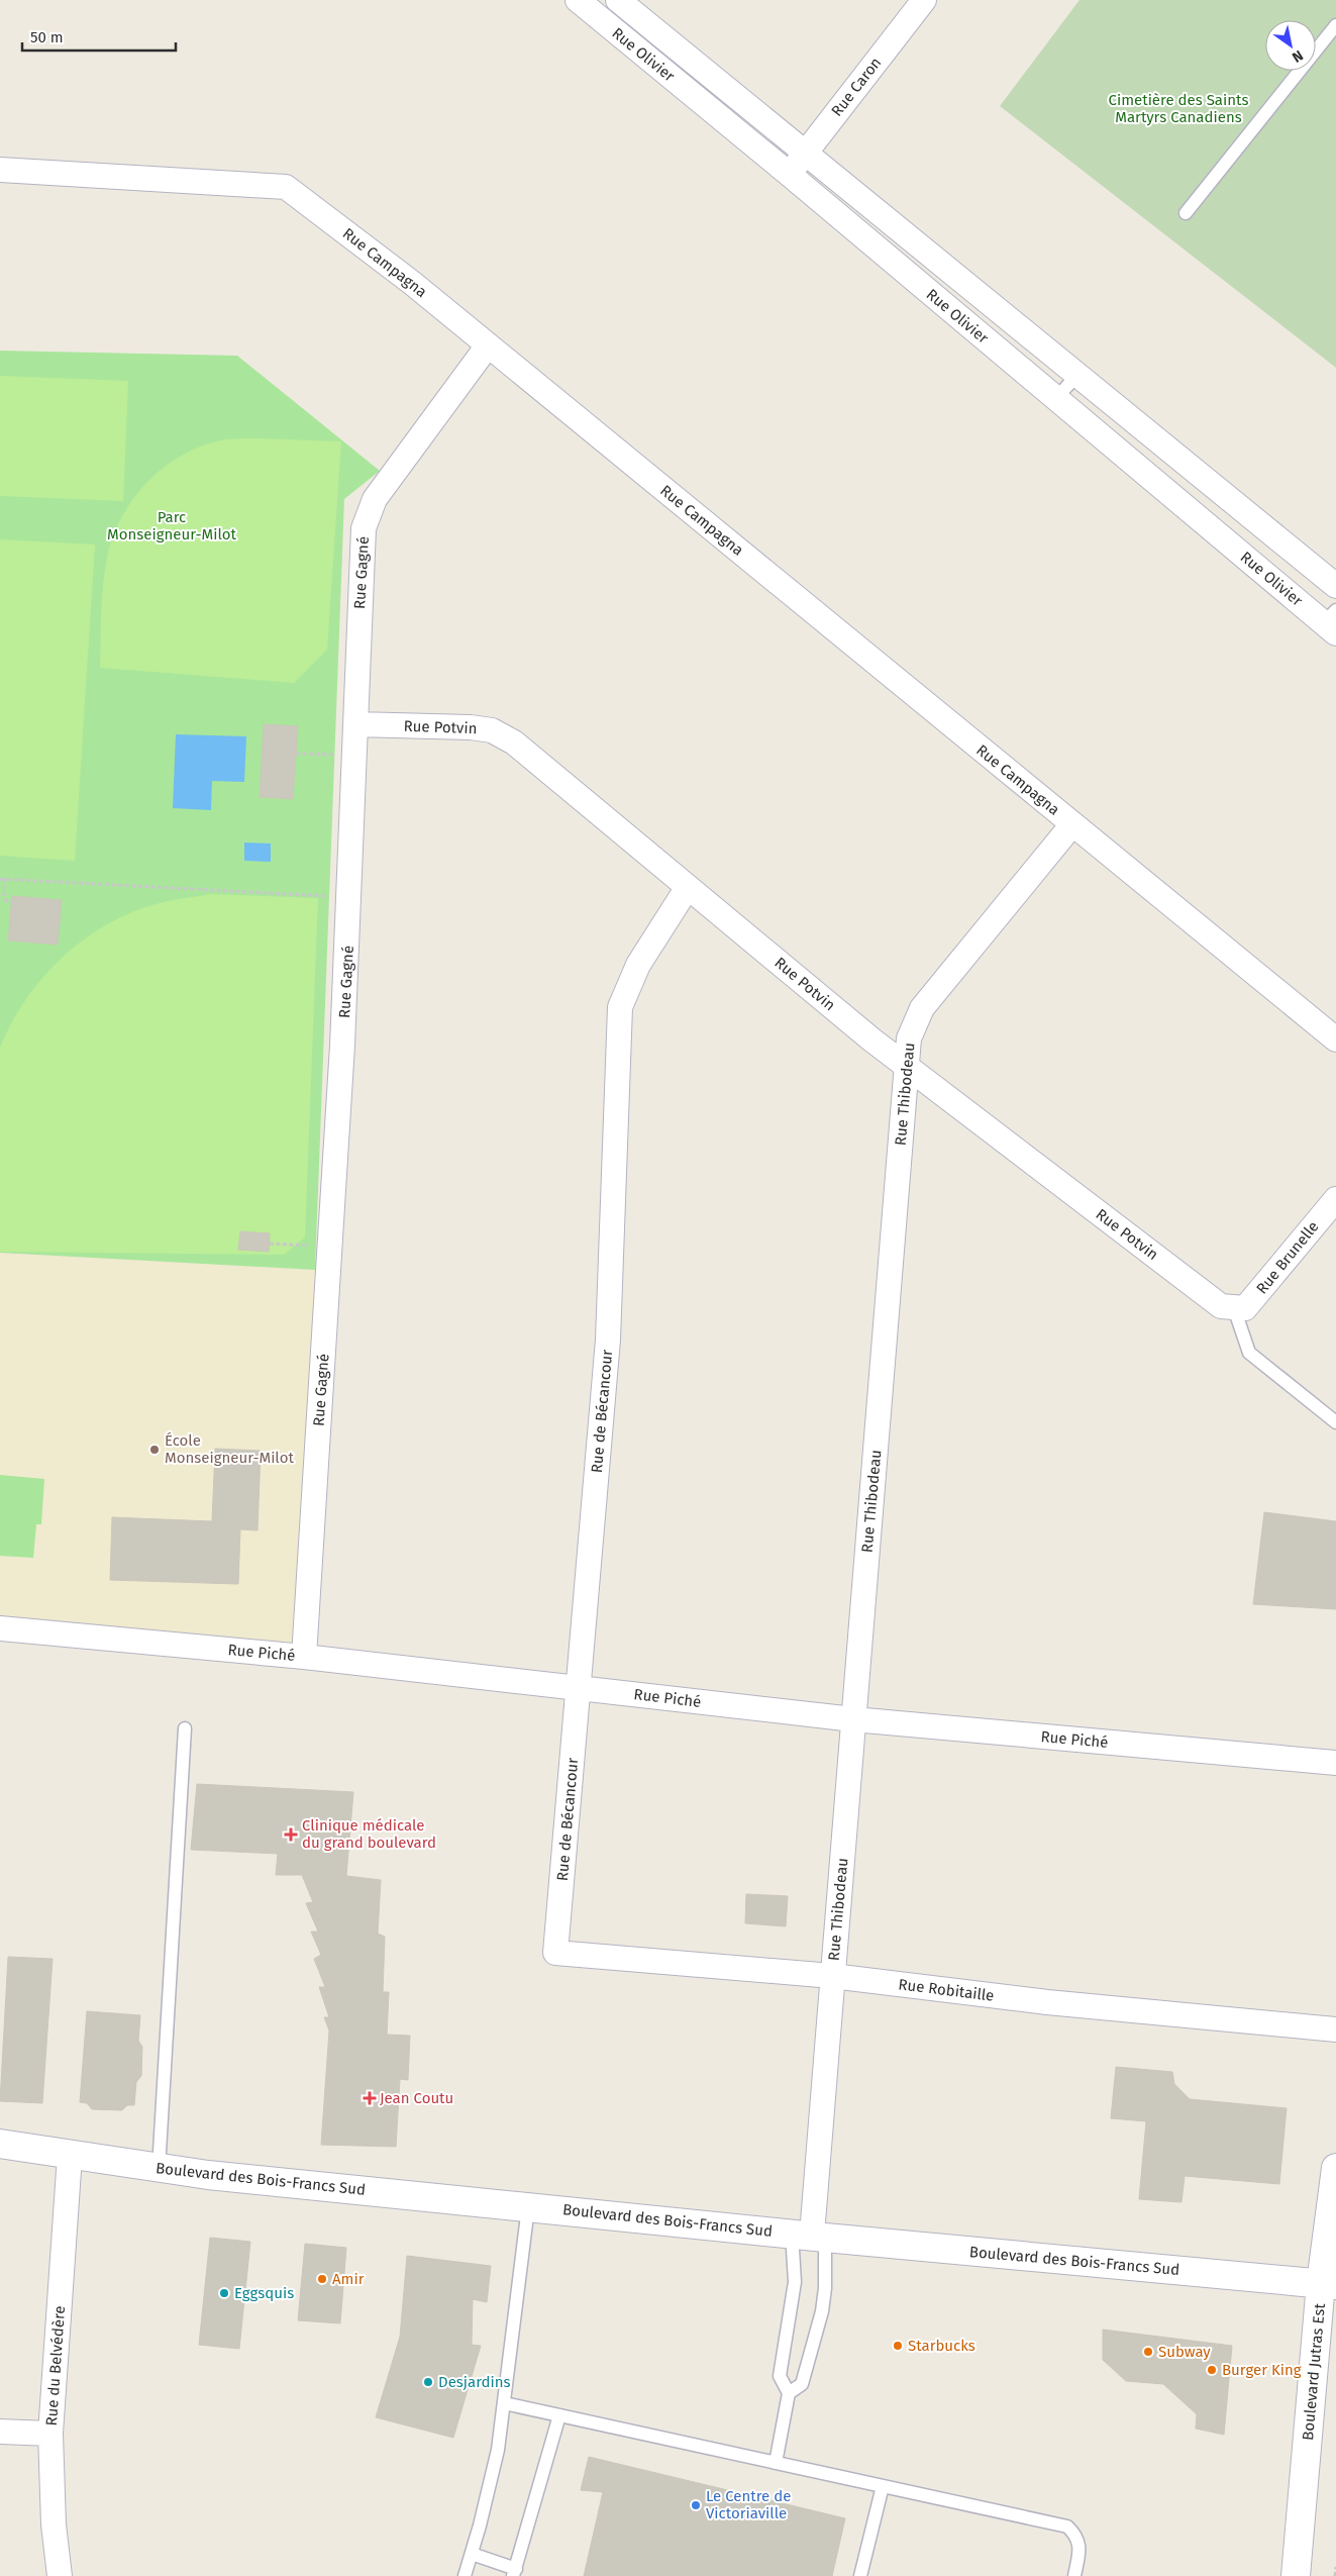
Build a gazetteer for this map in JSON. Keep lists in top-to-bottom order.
{
  "streets": {
    "street": [
      "Rue Olivier",
      "Rue Caron",
      "Rue Campagna",
      "Rue Gagné",
      "Rue Potvin",
      "Rue Thibodeau",
      "Rue Brunelle",
      "Rue de Bécancour",
      "Rue Piché",
      "Rue Robitaille",
      "Boulevard des Bois-Francs Sud",
      "Rue du Belvédère",
      "Boulevard Jutras Est"
    ]
  },
  "crossings": [
    ["Rue Olivier", "Rue Caron"],
    ["Rue Campagna", "Rue Gagné"],
    ["Rue Campagna", "Rue Thibodeau"],
    ["Rue Gagné", "Rue Potvin"],
    ["Rue Gagné", "Rue Piché"],
    ["Rue Potvin", "Rue Thibodeau"],
    ["Rue Potvin", "Rue Brunelle"],
    ["Rue Potvin", "Rue de Bécancour"],
    ["Rue Thibodeau", "Rue Piché"],
    ["Rue Thibodeau", "Rue Robitaille"],
    ["Rue Thibodeau", "Boulevard des Bois-Francs Sud"],
    ["Rue de Bécancour", "Rue Piché"],
    ["Rue de Bécancour", "Rue Robitaille"],
    ["Boulevard des Bois-Francs Sud", "Rue du Belvédère"],
    ["Boulevard des Bois-Francs Sud", "Boulevard Jutras Est"]
  ],
  "parks": ["Cimetière des Saints Martyrs Canadiens", "Parc Monseigneur-Milot"],
  "places": {
    "other": [
      "École Monseigneur-Milot",
      "Amir",
      "Eggsquis",
      "Starbucks",
      "Subway",
      "Burger King",
      "Desjardins",
      "Le Centre de Victoriaville"
    ],
    "health": ["Clinique médicale du grand boulevard", "Jean Coutu"]
  },
  "scale_bar": "50 m",
  "north": "bottom right"
}
